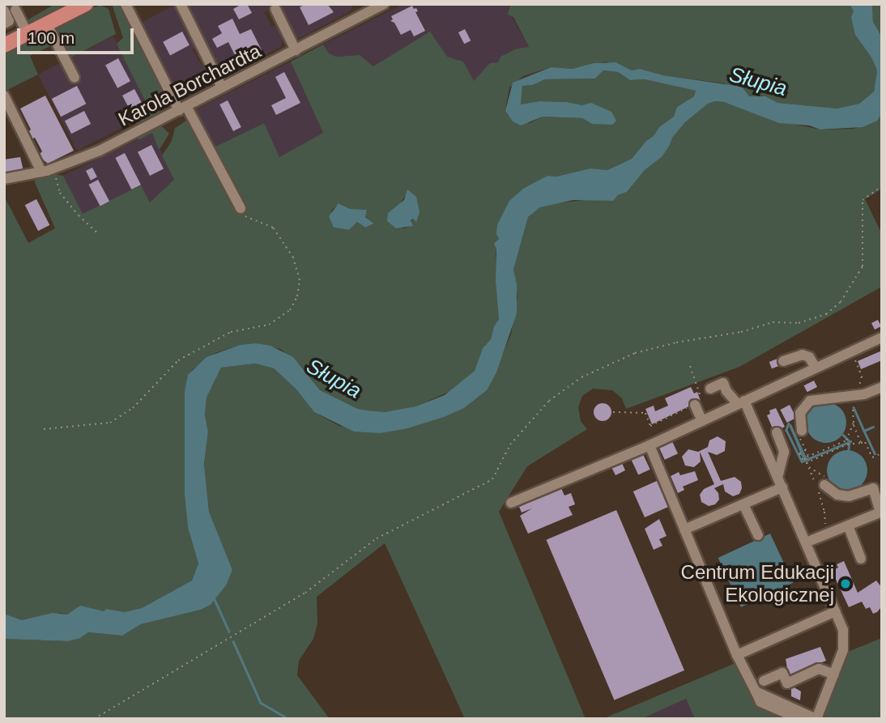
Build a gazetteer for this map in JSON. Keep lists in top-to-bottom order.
{
  "streets": {
    "street": ["Karola Borchardta"]
  },
  "water": ["Słupia"],
  "places": ["Centrum Edukacji Ekologicznej"],
  "scale_bar": "100 m"
}
